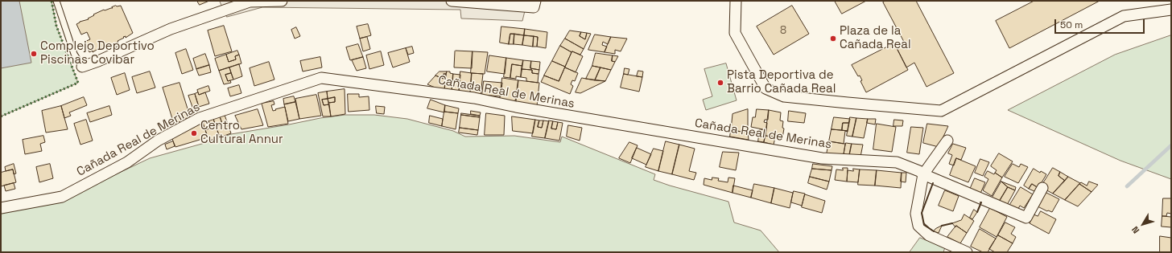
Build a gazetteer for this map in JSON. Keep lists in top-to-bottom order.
{
  "streets": {
    "street": ["Cañada Real de Merinas"]
  },
  "places": [
    "Plaza de la Cañada Real",
    "Complejo Deportivo Piscinas Covibar",
    "Pista Deportiva de Barrio Cañada Real",
    "Centro Cultural Annur"
  ],
  "house_numbers": ["8"],
  "scale_bar": "50 m",
  "north": "bottom left"
}
